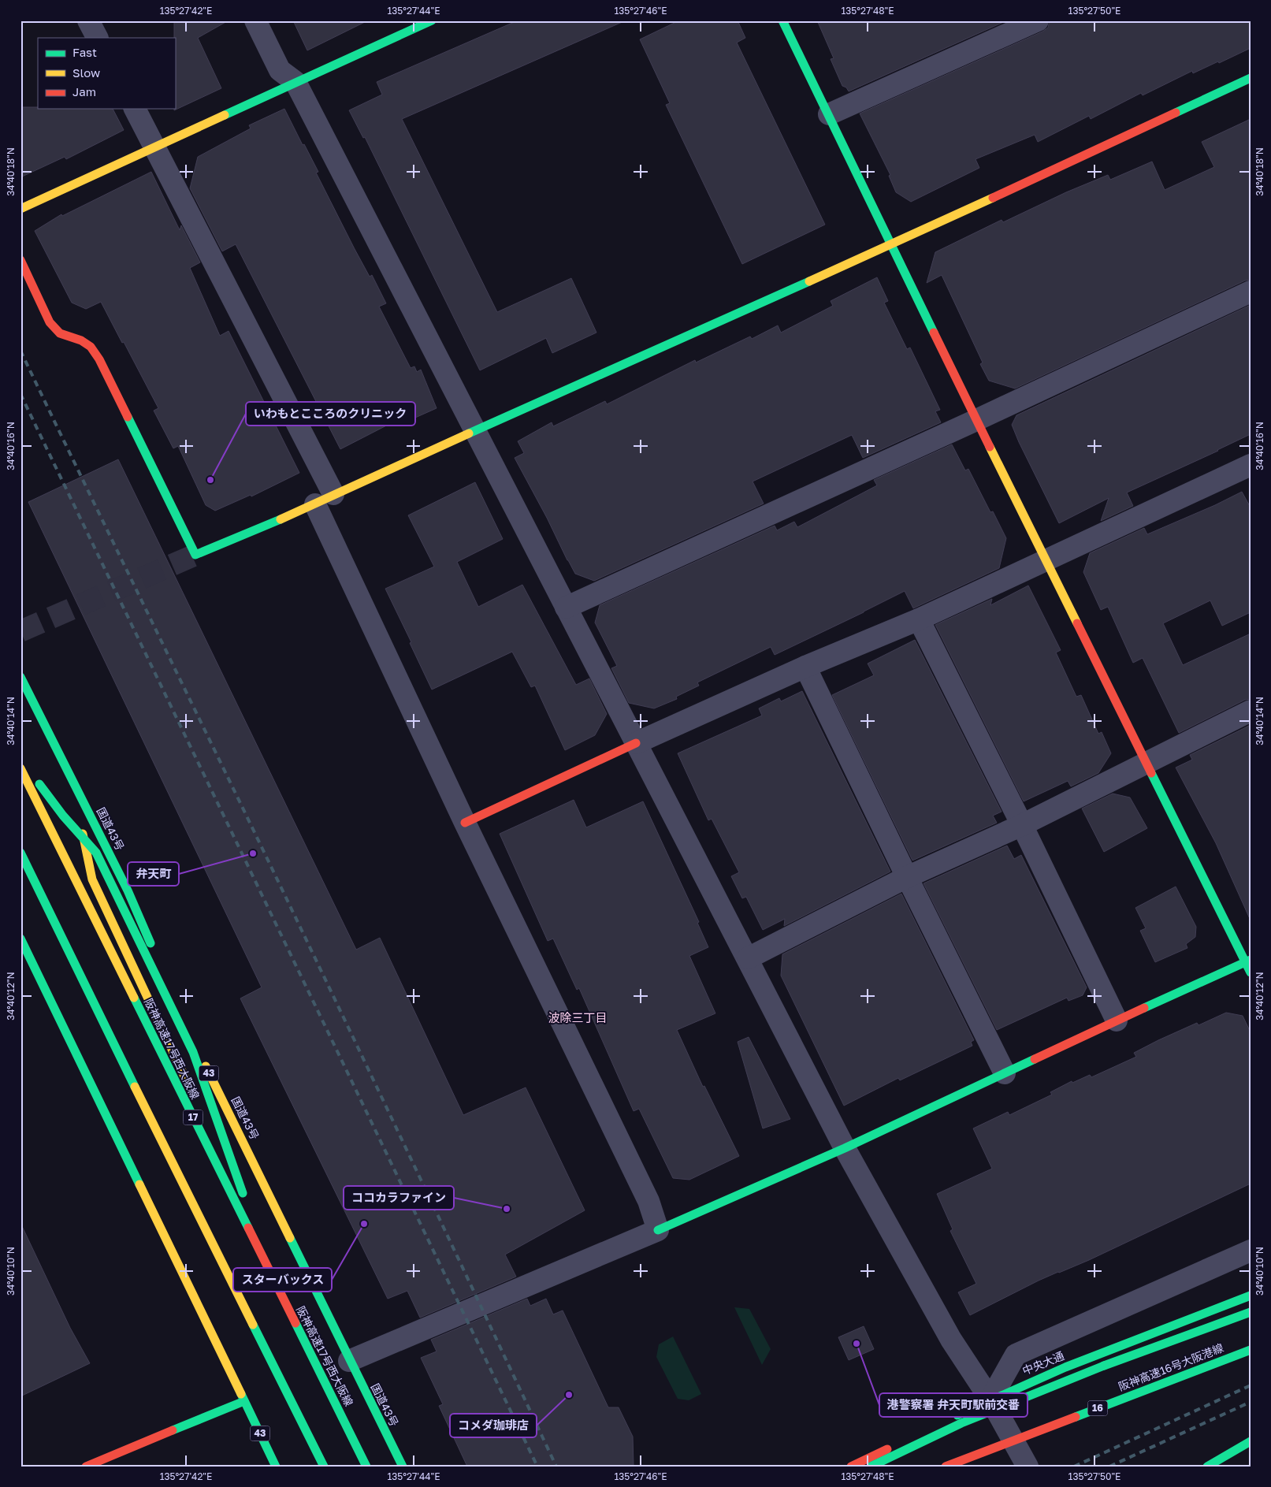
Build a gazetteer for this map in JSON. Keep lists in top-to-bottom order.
{
  "streets": {
    "main road": [
      "国道43号",
      "阪神高速17号西大阪線",
      "43",
      "17",
      "中央大通",
      "阪神高速16号大阪港線",
      "16"
    ]
  },
  "crossings": [
    ["阪神高速17号西大阪線", "17"]
  ],
  "districts": ["波除三丁目"],
  "places": [
    "いわもとこころのクリニック",
    "弁天町",
    "ココカラファイン",
    "スターバックス",
    "港警察署 弁天町駅前交番",
    "コメダ珈琲店"
  ],
  "legend": ["Fast", "Slow", "Jam"],
  "coordinates": [
    "135°27'42\"E",
    "135°27'44\"E",
    "135°27'46\"E",
    "135°27'48\"E",
    "135°27'50\"E",
    "34°40'18\"N",
    "34°40'16\"N",
    "34°40'14\"N",
    "34°40'12\"N",
    "34°40'10\"N"
  ]
}
